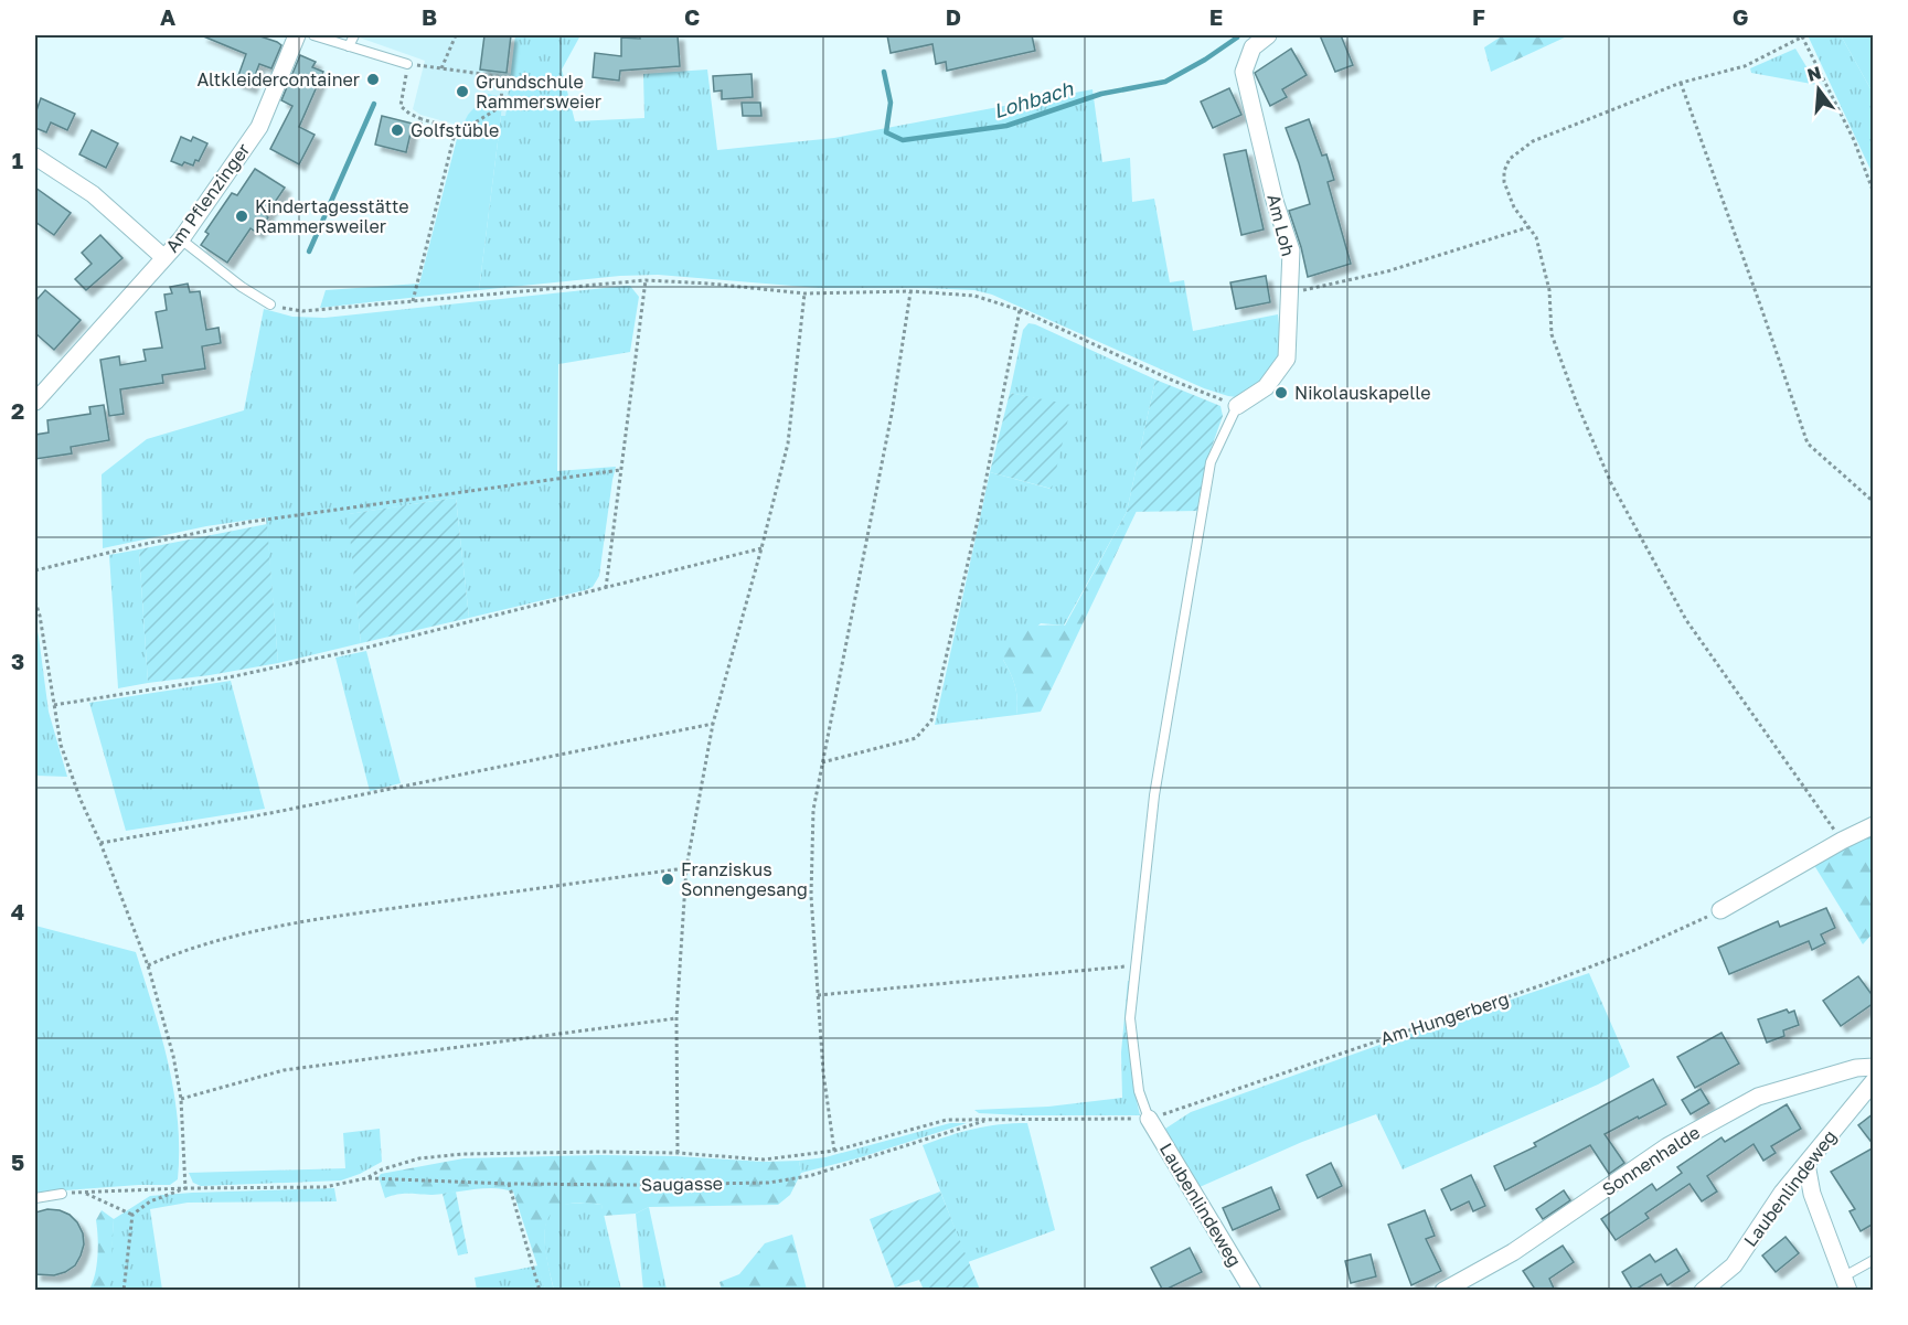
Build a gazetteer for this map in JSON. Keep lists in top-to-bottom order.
{
  "streets": {
    "street": [
      "Am Pflenzinger",
      "Am Loh",
      "Sonnenhalde",
      "Laubenlindeweg"
    ],
    "path": ["Am Hungerberg", "Saugasse"]
  },
  "crossings": [
    ["Am Hungerberg", "Saugasse"],
    ["Am Hungerberg", "Laubenlindeweg"]
  ],
  "water": ["Lohbach"],
  "places": [
    "Altkleidercontainer",
    "Grundschule Rammersweier",
    "Golfstüble",
    "Kindertagesstätte Rammersweiler",
    "Nikolauskapelle",
    "Franziskus Sonnengesang"
  ],
  "north": "top",
  "grid": {
    "columns": [
      "A",
      "B",
      "C",
      "D",
      "E",
      "F",
      "G"
    ],
    "rows": [
      "1",
      "2",
      "3",
      "4",
      "5"
    ]
  }
}
